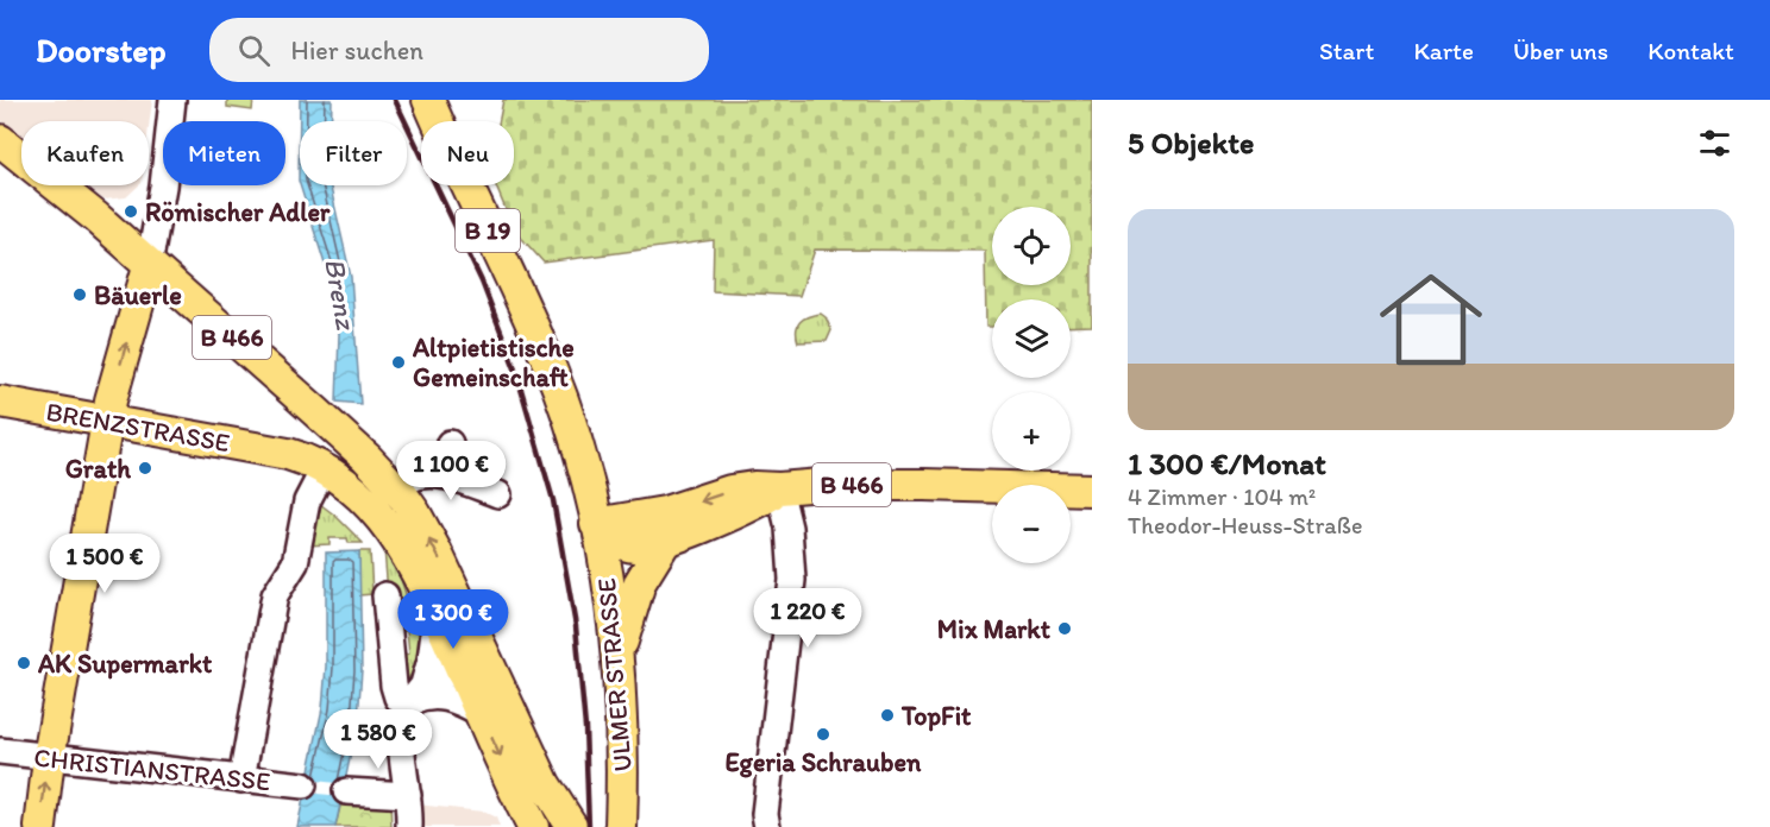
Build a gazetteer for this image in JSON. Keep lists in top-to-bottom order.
{
  "streets": {
    "main road": [
      "B 19",
      "B 466",
      "BRENZSTRASSE",
      "ULMER STRASSE"
    ],
    "street": ["CHRISTIANSTRASSE"]
  },
  "crossings": [
    ["B 19", "B 466"],
    ["B 19", "ULMER STRASSE"],
    ["B 466", "ULMER STRASSE"]
  ],
  "water": ["Brenz"],
  "places": [
    "Römischer Adler",
    "Bäuerle",
    "Altpietistische Gemeinschaft",
    "Grath",
    "Mix Markt",
    "AK Supermarkt",
    "TopFit",
    "Egeria Schrauben"
  ],
  "page": {
    "header": "Doorstep",
    "search": "Hier suchen",
    "nav": [
      "Start",
      "Karte",
      "Über uns",
      "Kontakt"
    ],
    "heading": "5 Objekte",
    "chip": [
      "Kaufen",
      "Mieten",
      "Filter",
      "Neu"
    ],
    "list": [
      {
        "name": "1 300 €/Monat",
        "note": "4 Zimmer · 104 m² · Theodor-Heuss-Straße"
      }
    ],
    "map_buttons": ["+", "−"],
    "price": [
      "1 100 €",
      "1 500 €",
      "1 220 €",
      "1 300 €",
      "1 580 €"
    ]
  }
}
